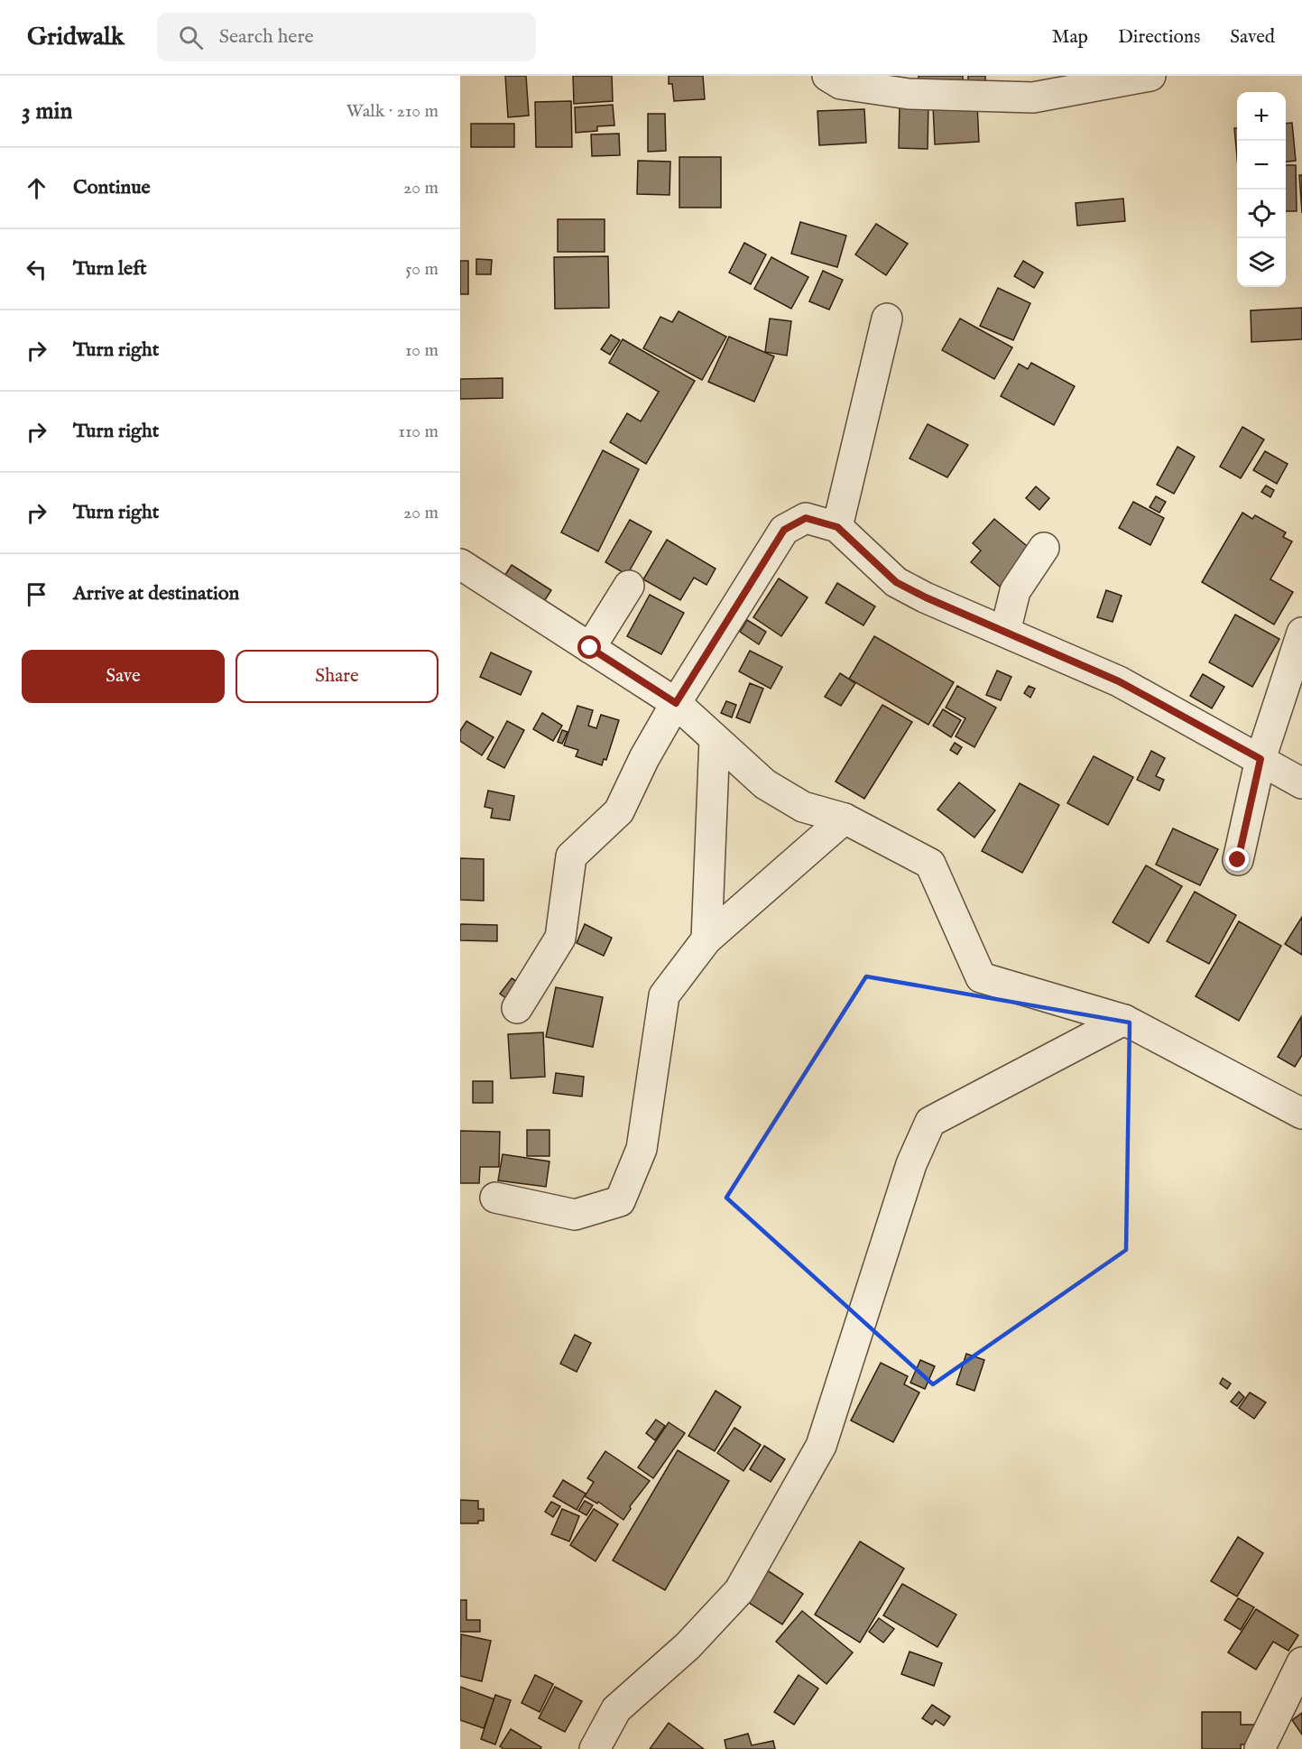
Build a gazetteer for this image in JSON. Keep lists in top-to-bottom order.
{
  "page": {
    "header": "Gridwalk",
    "search": "Search here",
    "nav": ["Map", "Directions", "Saved"],
    "heading": ["3 min", "Walk · 210 m"],
    "map_buttons": ["+", "−"],
    "list": [
      ["Continue", "20 m"],
      ["Turn left", "50 m"],
      ["Turn right", "10 m"],
      ["Turn right", "110 m"],
      ["Turn right", "20 m"],
      "Arrive at destination"
    ],
    "buttons": ["Save", "Share"]
  }
}
